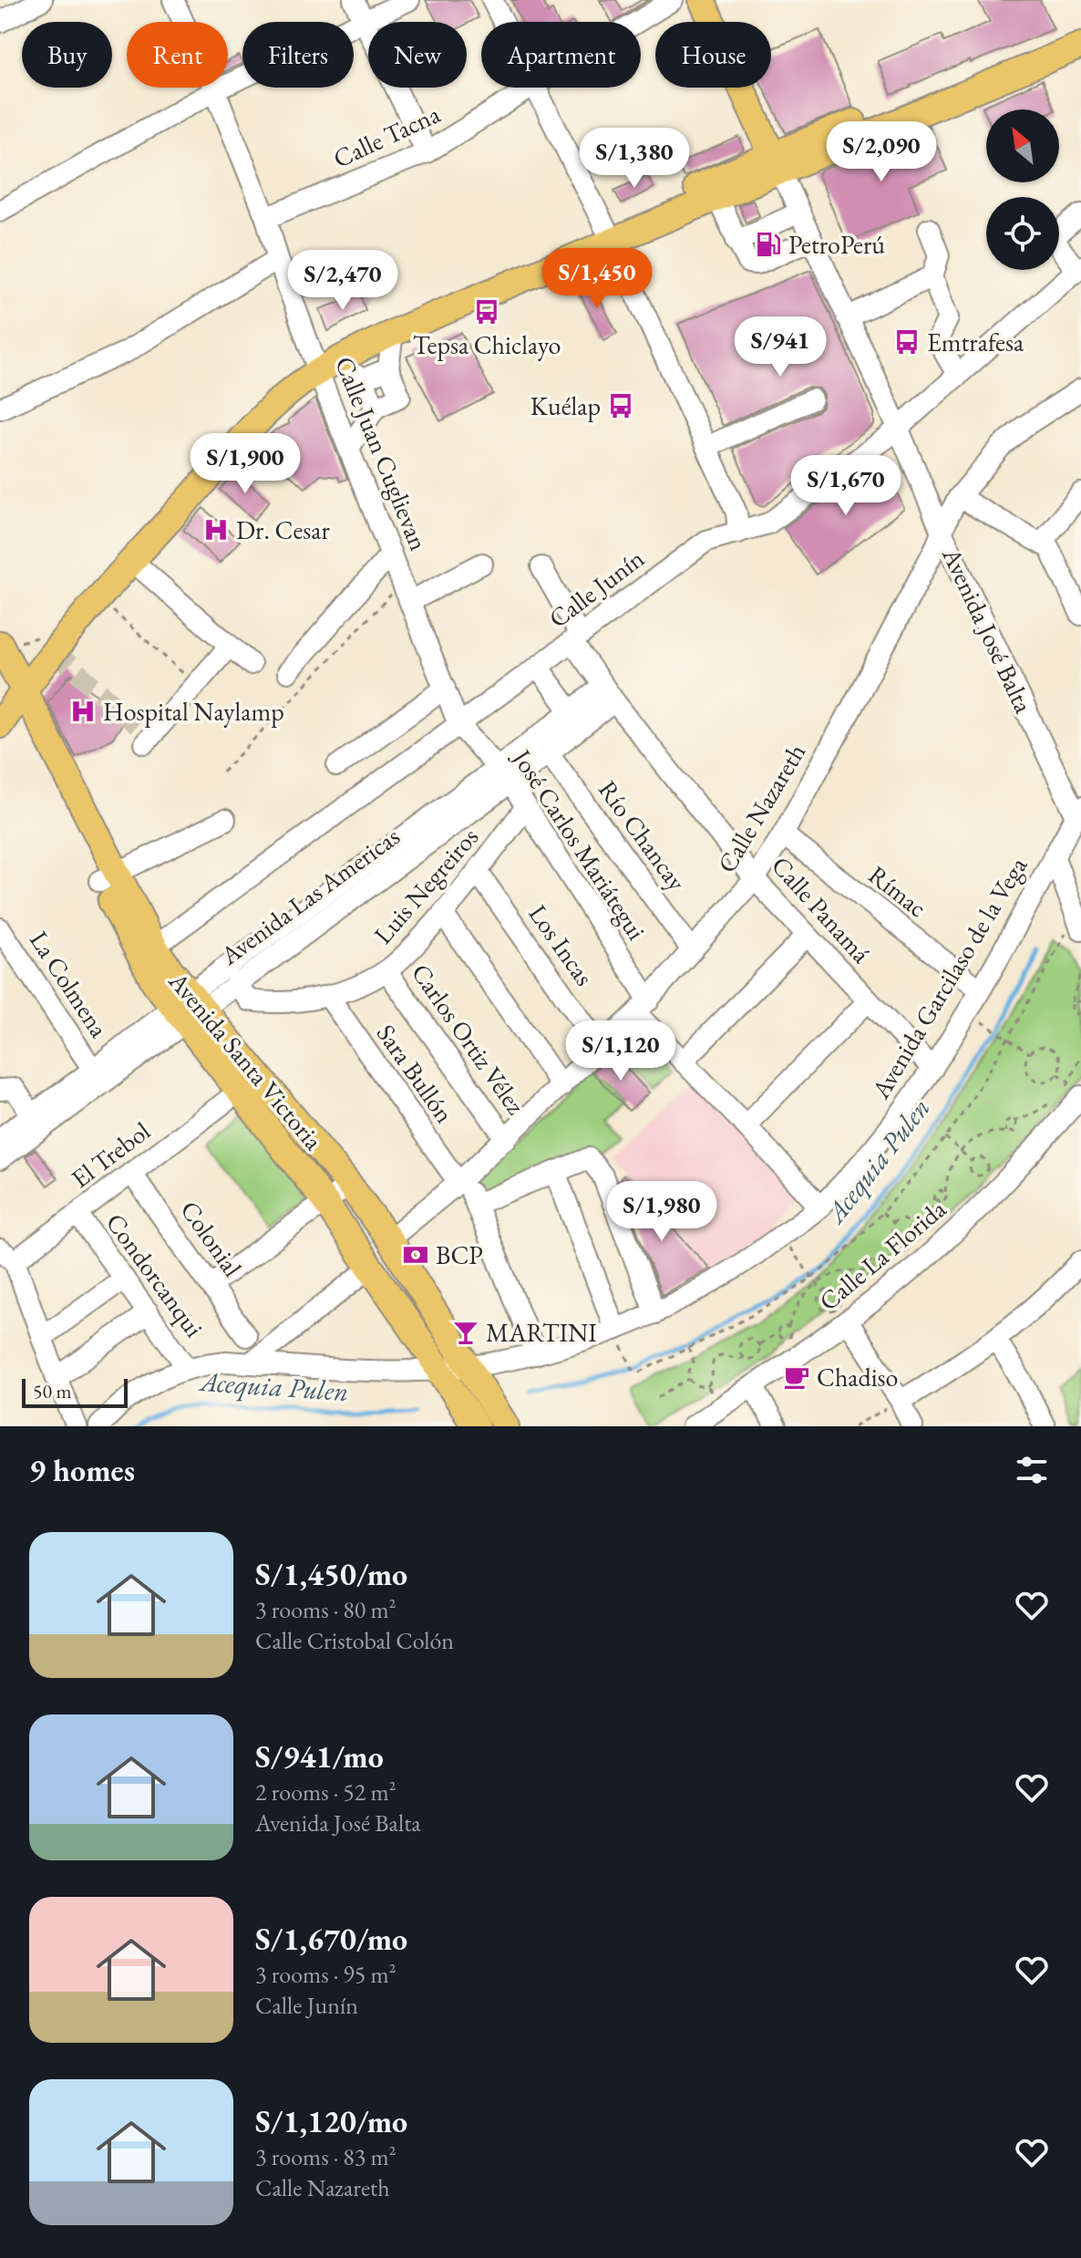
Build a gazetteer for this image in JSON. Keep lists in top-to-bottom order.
{
  "streets": {
    "main road": ["Avenida José Balta", "Avenida Santa Victoria"],
    "street": [
      "Calle Tacna",
      "Calle Juan Cuglievan",
      "Calle Junín",
      "Calle Nazareth",
      "Río Chancay",
      "José Carlos Mariátegui",
      "Luis Negreiros",
      "Rímac",
      "Avenida Las Americas",
      "Calle Panamá",
      "Los Incas",
      "Avenida Garcilaso de la Vega",
      "La Colmena",
      "Carlos Ortiz Vélez",
      "Sara Bullón",
      "El Trebol",
      "Colonial",
      "Calle La Florida",
      "Condorcanqui"
    ]
  },
  "crossings": [
    ["Calle Tacna", "Calle Juan Cuglievan"],
    ["Calle Juan Cuglievan", "Calle Junín"],
    ["Calle Juan Cuglievan", "José Carlos Mariátegui"],
    ["Calle Junín", "Avenida José Balta"],
    ["Calle Junín", "José Carlos Mariátegui"],
    ["Calle Junín", "Calle Panamá"],
    ["Calle Junín", "Avenida Santa Victoria"],
    ["Avenida José Balta", "Calle Nazareth"],
    ["Avenida José Balta", "Avenida Garcilaso de la Vega"],
    ["Calle Nazareth", "Río Chancay"],
    ["Calle Nazareth", "José Carlos Mariátegui"],
    ["Calle Nazareth", "Rímac"],
    ["Calle Nazareth", "Calle Panamá"],
    ["Calle Nazareth", "Los Incas"],
    ["Calle Nazareth", "Carlos Ortiz Vélez"],
    ["Calle Nazareth", "Avenida Santa Victoria"],
    ["Calle Nazareth", "Sara Bullón"],
    ["Río Chancay", "Avenida Las Americas"],
    ["José Carlos Mariátegui", "Luis Negreiros"],
    ["José Carlos Mariátegui", "Avenida Las Americas"],
    ["José Carlos Mariátegui", "Avenida Garcilaso de la Vega"],
    ["Luis Negreiros", "Avenida Las Americas"],
    ["Luis Negreiros", "Los Incas"],
    ["Luis Negreiros", "Carlos Ortiz Vélez"],
    ["Luis Negreiros", "Sara Bullón"],
    ["Rímac", "Avenida Garcilaso de la Vega"],
    ["Avenida Las Americas", "Calle Panamá"],
    ["Avenida Las Americas", "La Colmena"],
    ["Avenida Las Americas", "Avenida Santa Victoria"],
    ["Calle Panamá", "Avenida Garcilaso de la Vega"],
    ["Avenida Garcilaso de la Vega", "Avenida Santa Victoria"],
    ["Avenida Garcilaso de la Vega", "Sara Bullón"],
    ["Avenida Garcilaso de la Vega", "Condorcanqui"],
    ["Avenida Santa Victoria", "El Trebol"],
    ["El Trebol", "Colonial"],
    ["El Trebol", "Condorcanqui"]
  ],
  "water": ["Acequia Pulen"],
  "places": {
    "fuel station": ["PetroPerú"],
    "bus stop": ["Tepsa Chiclayo", "Emtrafesa", "Kuélap"],
    "hospital": ["Dr. Cesar", "Hospital Naylamp"],
    "bank": ["BCP"],
    "bar": ["MARTINI"],
    "cafe": ["Chadiso"]
  },
  "scale_bar": "50 m",
  "north": "top left",
  "page": {
    "chip": [
      "Buy",
      "Rent",
      "Filters",
      "New",
      "Apartment",
      "House"
    ],
    "price": [
      "S/2,090",
      "S/1,380",
      "S/1,450",
      "S/2,470",
      "S/941",
      "S/1,900",
      "S/1,670",
      "S/1,120",
      "S/1,980"
    ],
    "scale": "50 m",
    "heading": "9 homes",
    "list": [
      {
        "name": "S/1,450/mo",
        "note": "3 rooms · 80 m² · Calle Cristobal Colón"
      },
      {
        "name": "S/941/mo",
        "note": "2 rooms · 52 m² · Avenida José Balta"
      },
      {
        "name": "S/1,670/mo",
        "note": "3 rooms · 95 m² · Calle Junín"
      },
      {
        "name": "S/1,120/mo",
        "note": "3 rooms · 83 m² · Calle Nazareth"
      }
    ]
  }
}
